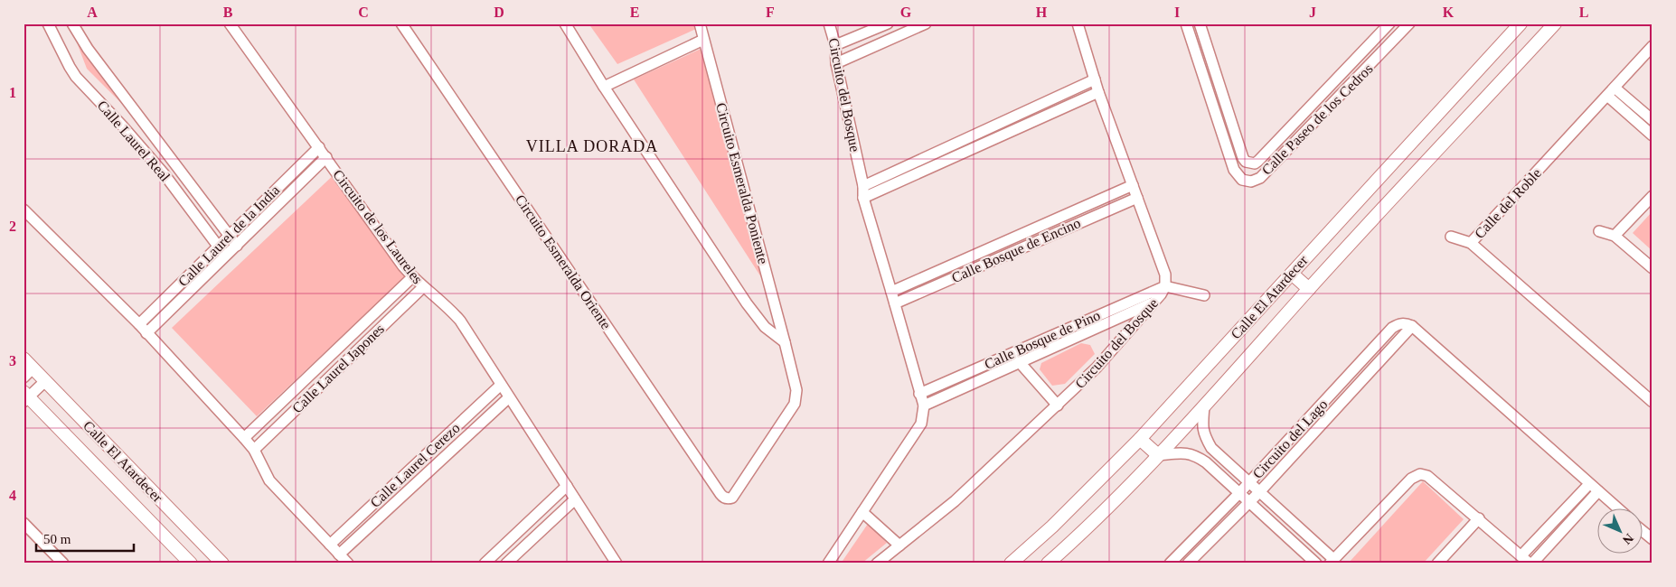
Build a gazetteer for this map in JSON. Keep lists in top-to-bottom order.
{
  "streets": {
    "street": [
      "Circuito del Bosque",
      "Calle Paseo de los Cedros",
      "Calle Laurel Real",
      "Circuito Esmeralda Poniente",
      "Calle del Roble",
      "Circuito de los Laureles",
      "Calle Laurel de la India",
      "Calle Bosque de Encino",
      "Circuito Esmeralda Oriente",
      "Calle El Atardecer",
      "Calle Bosque de Pino",
      "Calle Laurel Japones",
      "Circuito del Lago",
      "Calle Laurel Cerezo"
    ]
  },
  "crossings": [
    ["Circuito del Bosque", "Calle Bosque de Encino"],
    ["Circuito del Bosque", "Calle Bosque de Pino"],
    ["Calle Laurel Real", "Calle Laurel de la India"],
    ["Circuito Esmeralda Poniente", "Circuito Esmeralda Oriente"],
    ["Circuito de los Laureles", "Calle Laurel de la India"],
    ["Circuito de los Laureles", "Calle Laurel Japones"],
    ["Circuito de los Laureles", "Calle Laurel Cerezo"]
  ],
  "districts": ["VILLA DORADA"],
  "scale_bar": "50 m",
  "north": "bottom right",
  "grid": {
    "columns": [
      "A",
      "B",
      "C",
      "D",
      "E",
      "F",
      "G",
      "H",
      "I",
      "J",
      "K",
      "L"
    ],
    "rows": [
      "1",
      "2",
      "3",
      "4"
    ]
  }
}
